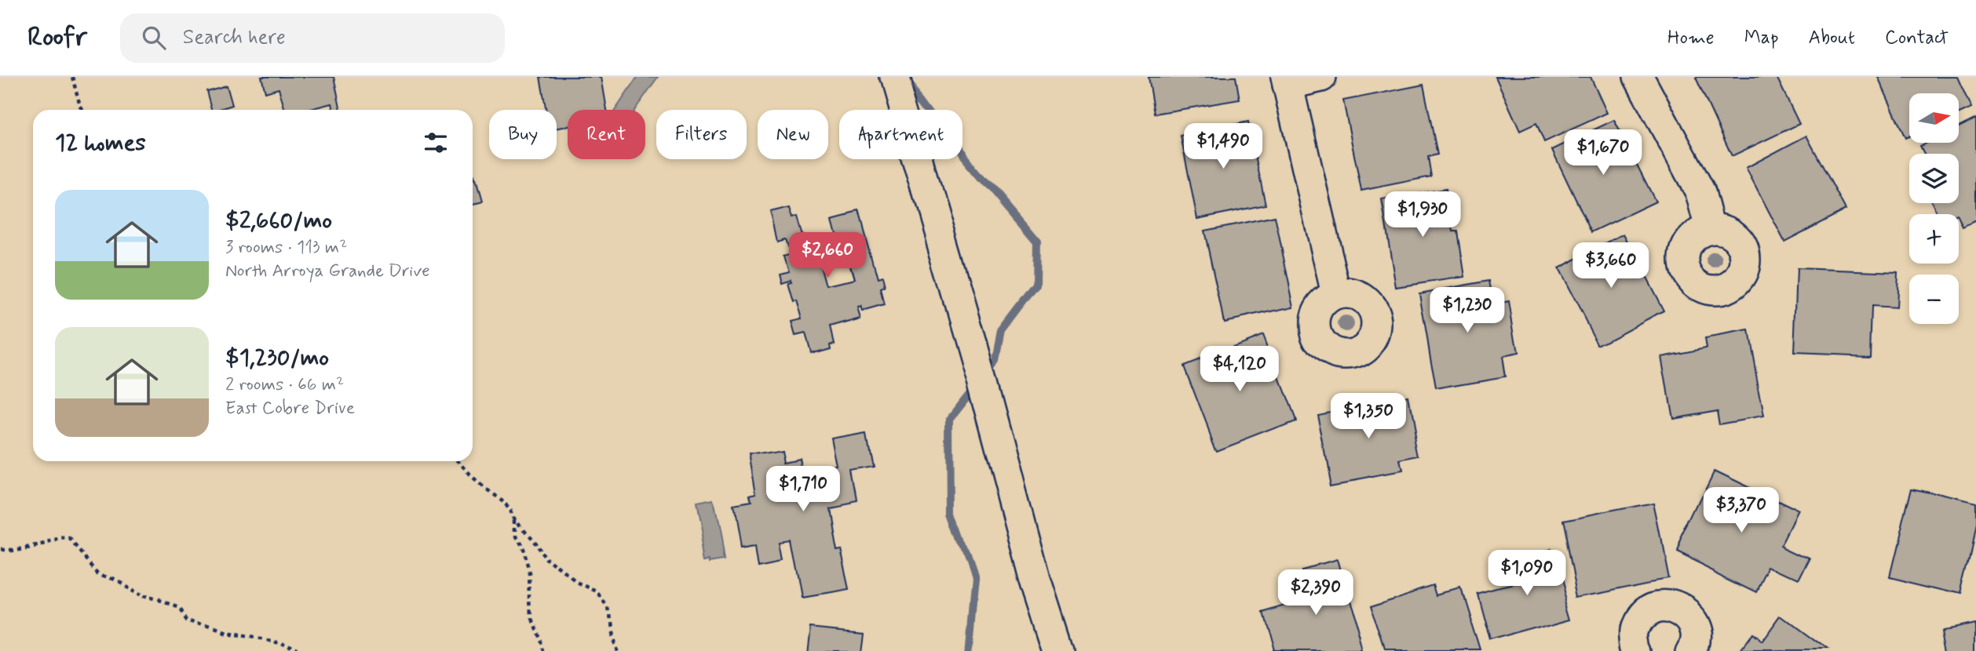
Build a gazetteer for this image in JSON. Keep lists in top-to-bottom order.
{
  "north": "right",
  "page": {
    "header": "Roofr",
    "search": "Search here",
    "nav": [
      "Home",
      "Map",
      "About",
      "Contact"
    ],
    "map_buttons": ["+", "−"],
    "chip": [
      "Buy",
      "Rent",
      "Filters",
      "New",
      "Apartment"
    ],
    "heading": "12 homes",
    "price": [
      "$1,490",
      "$1,670",
      "$1,930",
      "$2,660",
      "$3,660",
      "$1,230",
      "$4,120",
      "$1,350",
      "$1,710",
      "$3,370",
      "$1,090",
      "$2,390"
    ],
    "list": [
      {
        "name": "$2,660/mo",
        "note": "3 rooms · 113 m² · North Arroya Grande Drive"
      },
      {
        "name": "$1,230/mo",
        "note": "2 rooms · 66 m² · East Cobre Drive"
      }
    ]
  }
}
